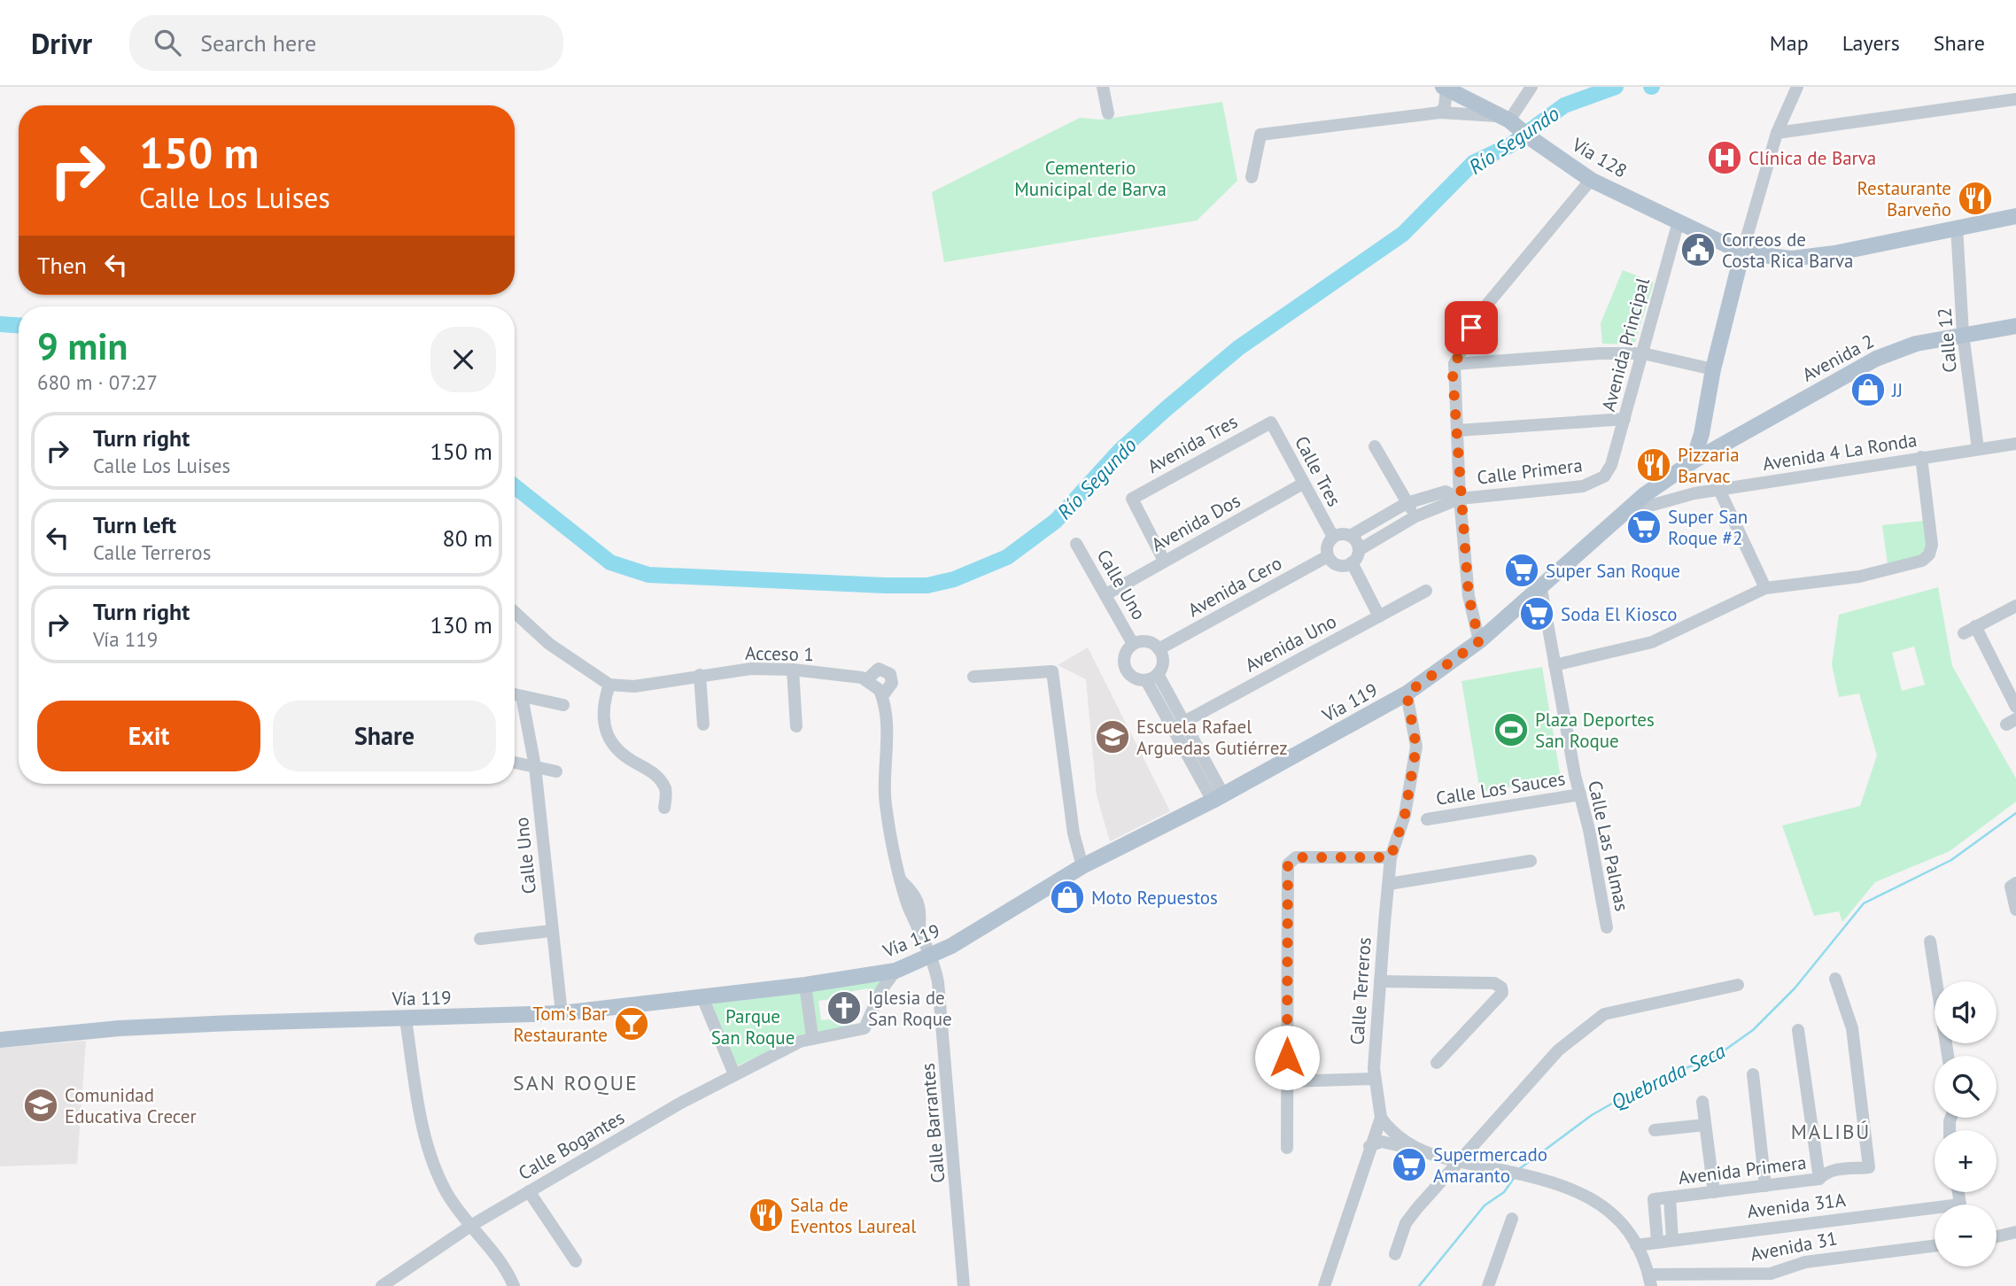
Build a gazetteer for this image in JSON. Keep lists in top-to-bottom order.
{
  "streets": {
    "main road": ["Vía 128", "Avenida 2", "Vía 119"],
    "street": [
      "Calle 12",
      "Avenida Principal",
      "Avenida Tres",
      "Avenida 4 La Ronda",
      "Calle Tres",
      "Calle Primera",
      "Avenida Dos",
      "Calle Uno",
      "Avenida Cero",
      "Avenida Uno",
      "Acceso 1",
      "Calle Los Sauces",
      "Calle Las Palmas",
      "Calle Terreros",
      "Calle Barrantes",
      "Calle Bogantes",
      "Avenida Primera",
      "Avenida 31A",
      "Avenida 31"
    ]
  },
  "crossings": [
    ["Vía 128", "Calle 12"],
    ["Vía 128", "Avenida Principal"],
    ["Calle 12", "Avenida 2"],
    ["Calle 12", "Avenida 4 La Ronda"],
    ["Avenida Principal", "Calle Primera"],
    ["Avenida 2", "Vía 119"],
    ["Avenida Tres", "Calle Tres"],
    ["Avenida Tres", "Avenida Dos"],
    ["Avenida 4 La Ronda", "Vía 119"],
    ["Calle Tres", "Avenida Dos"],
    ["Calle Tres", "Avenida Cero"],
    ["Avenida Dos", "Calle Uno"],
    ["Calle Uno", "Avenida Cero"],
    ["Calle Uno", "Vía 119"],
    ["Vía 119", "Calle Las Palmas"],
    ["Vía 119", "Calle Terreros"],
    ["Vía 119", "Calle Barrantes"],
    ["Vía 119", "Calle Bogantes"],
    ["Calle Los Sauces", "Calle Las Palmas"],
    ["Avenida Primera", "Avenida 31A"]
  ],
  "districts": ["SAN ROQUE", "MALIBÚ"],
  "water": ["Río Segundo", "Quebrada Seca"],
  "parks": ["Cementerio Municipal de Barva", "Parque San Roque"],
  "places": {
    "hospital": ["Clínica de Barva"],
    "restaurant": ["Restaurante Barveño", "Pizzaria Barvac", "Sala de Eventos Laureal"],
    "public building": ["Correos de Costa Rica Barva"],
    "shop": ["JJ", "Moto Repuestos"],
    "supermarket": [
      "Super San Roque #2",
      "Super San Roque",
      "Soda El Kiosco",
      "Supermercado Amaranto"
    ],
    "sports": ["Plaza Deportes San Roque"],
    "school or university": ["Escuela Rafael Arguedas Gutiérrez", "Comunidad Educativa Crecer"],
    "church": ["Iglesia de San Roque"],
    "bar": ["Tom's Bar Restaurante"]
  },
  "page": {
    "header": "Drivr",
    "search": "Search here",
    "nav": ["Map", "Layers", "Share"],
    "turn": ["150 m", "Calle Los Luises"],
    "then": "Then",
    "heading": ["9 min", "680 m · 07:27"],
    "list": [
      {
        "name": "Turn right",
        "note": "Calle Los Luises",
        "value": "150 m"
      },
      {
        "name": "Turn left",
        "note": "Calle Terreros",
        "value": "80 m"
      },
      {
        "name": "Turn right",
        "note": "Vía 119",
        "value": "130 m"
      }
    ],
    "buttons": ["Exit", "Share"],
    "map_buttons": ["+", "−"]
  }
}
